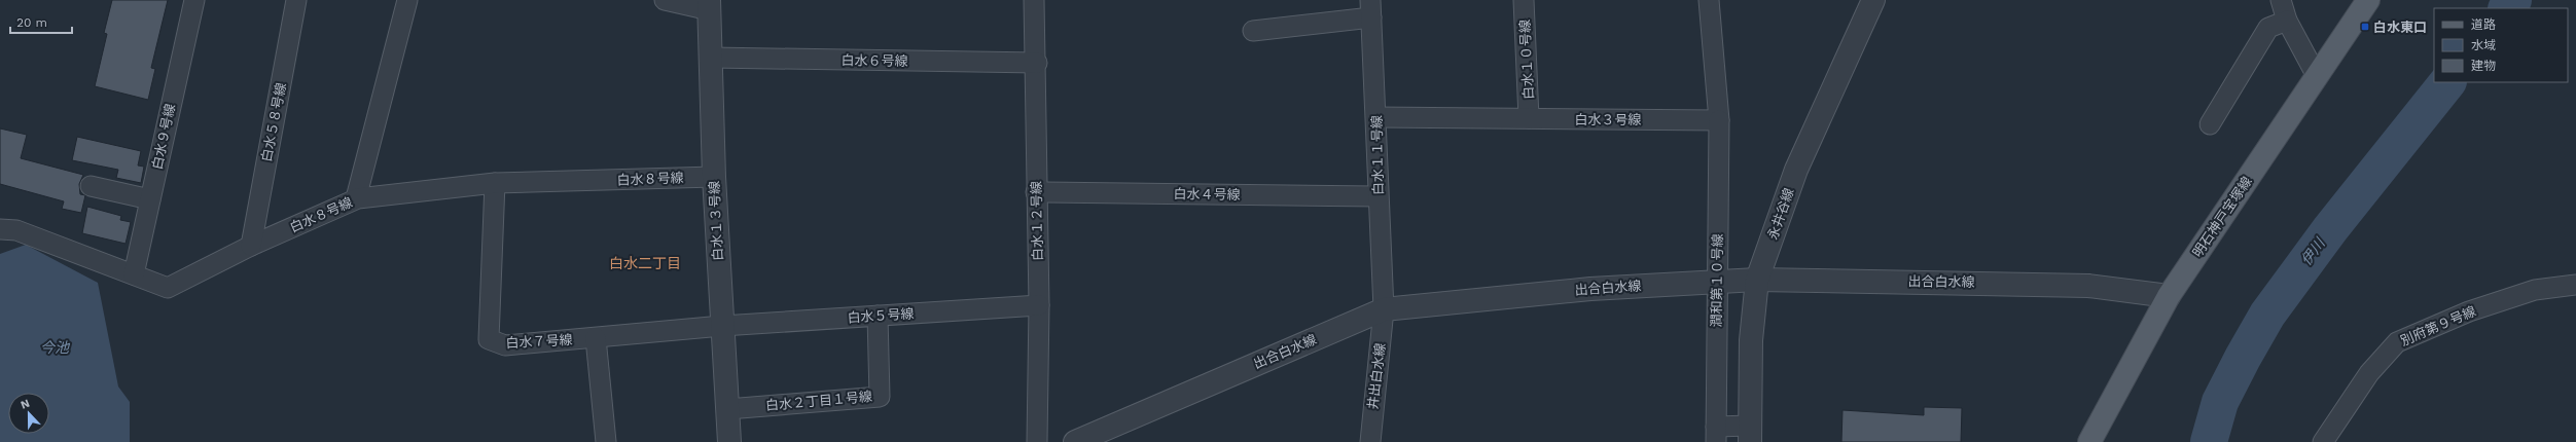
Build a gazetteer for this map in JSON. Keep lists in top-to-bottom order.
{
  "streets": {
    "main road": ["明石神戸宝塚線"],
    "street": [
      "白水１０号線",
      "白水６号線",
      "白水３号線",
      "白水５８号線",
      "白水９号線",
      "白水１１号線",
      "白水８号線",
      "白水４号線",
      "永井谷線",
      "白水１３号線",
      "白水１２号線",
      "潤和第１０号線",
      "出合白水線",
      "白水５号線",
      "別府第９号線",
      "白水７号線",
      "井出白水線",
      "白水２丁目１号線"
    ]
  },
  "crossings": [
    ["白水１０号線", "白水３号線"],
    ["白水６号線", "白水１３号線"],
    ["白水６号線", "白水１２号線"],
    ["白水３号線", "白水１１号線"],
    ["白水３号線", "潤和第１０号線"],
    ["白水５８号線", "白水８号線"],
    ["白水９号線", "白水８号線"],
    ["白水１１号線", "白水４号線"],
    ["白水１１号線", "出合白水線"],
    ["白水１１号線", "井出白水線"],
    ["白水８号線", "白水１３号線"],
    ["白水８号線", "白水７号線"],
    ["白水４号線", "白水１２号線"],
    ["永井谷線", "出合白水線"],
    ["明石神戸宝塚線", "出合白水線"],
    ["白水１３号線", "白水５号線"],
    ["白水１３号線", "白水７号線"],
    ["白水１３号線", "白水２丁目１号線"],
    ["白水１２号線", "白水５号線"],
    ["潤和第１０号線", "出合白水線"],
    ["出合白水線", "井出白水線"],
    ["白水５号線", "白水７号線"],
    ["白水５号線", "白水２丁目１号線"]
  ],
  "districts": ["白水二丁目"],
  "water": ["伊川", "今池"],
  "places": {
    "transit": ["白水東口"]
  },
  "legend": ["道路", "水域", "建物"],
  "scale_bar": "20 m",
  "north": "top"
}
